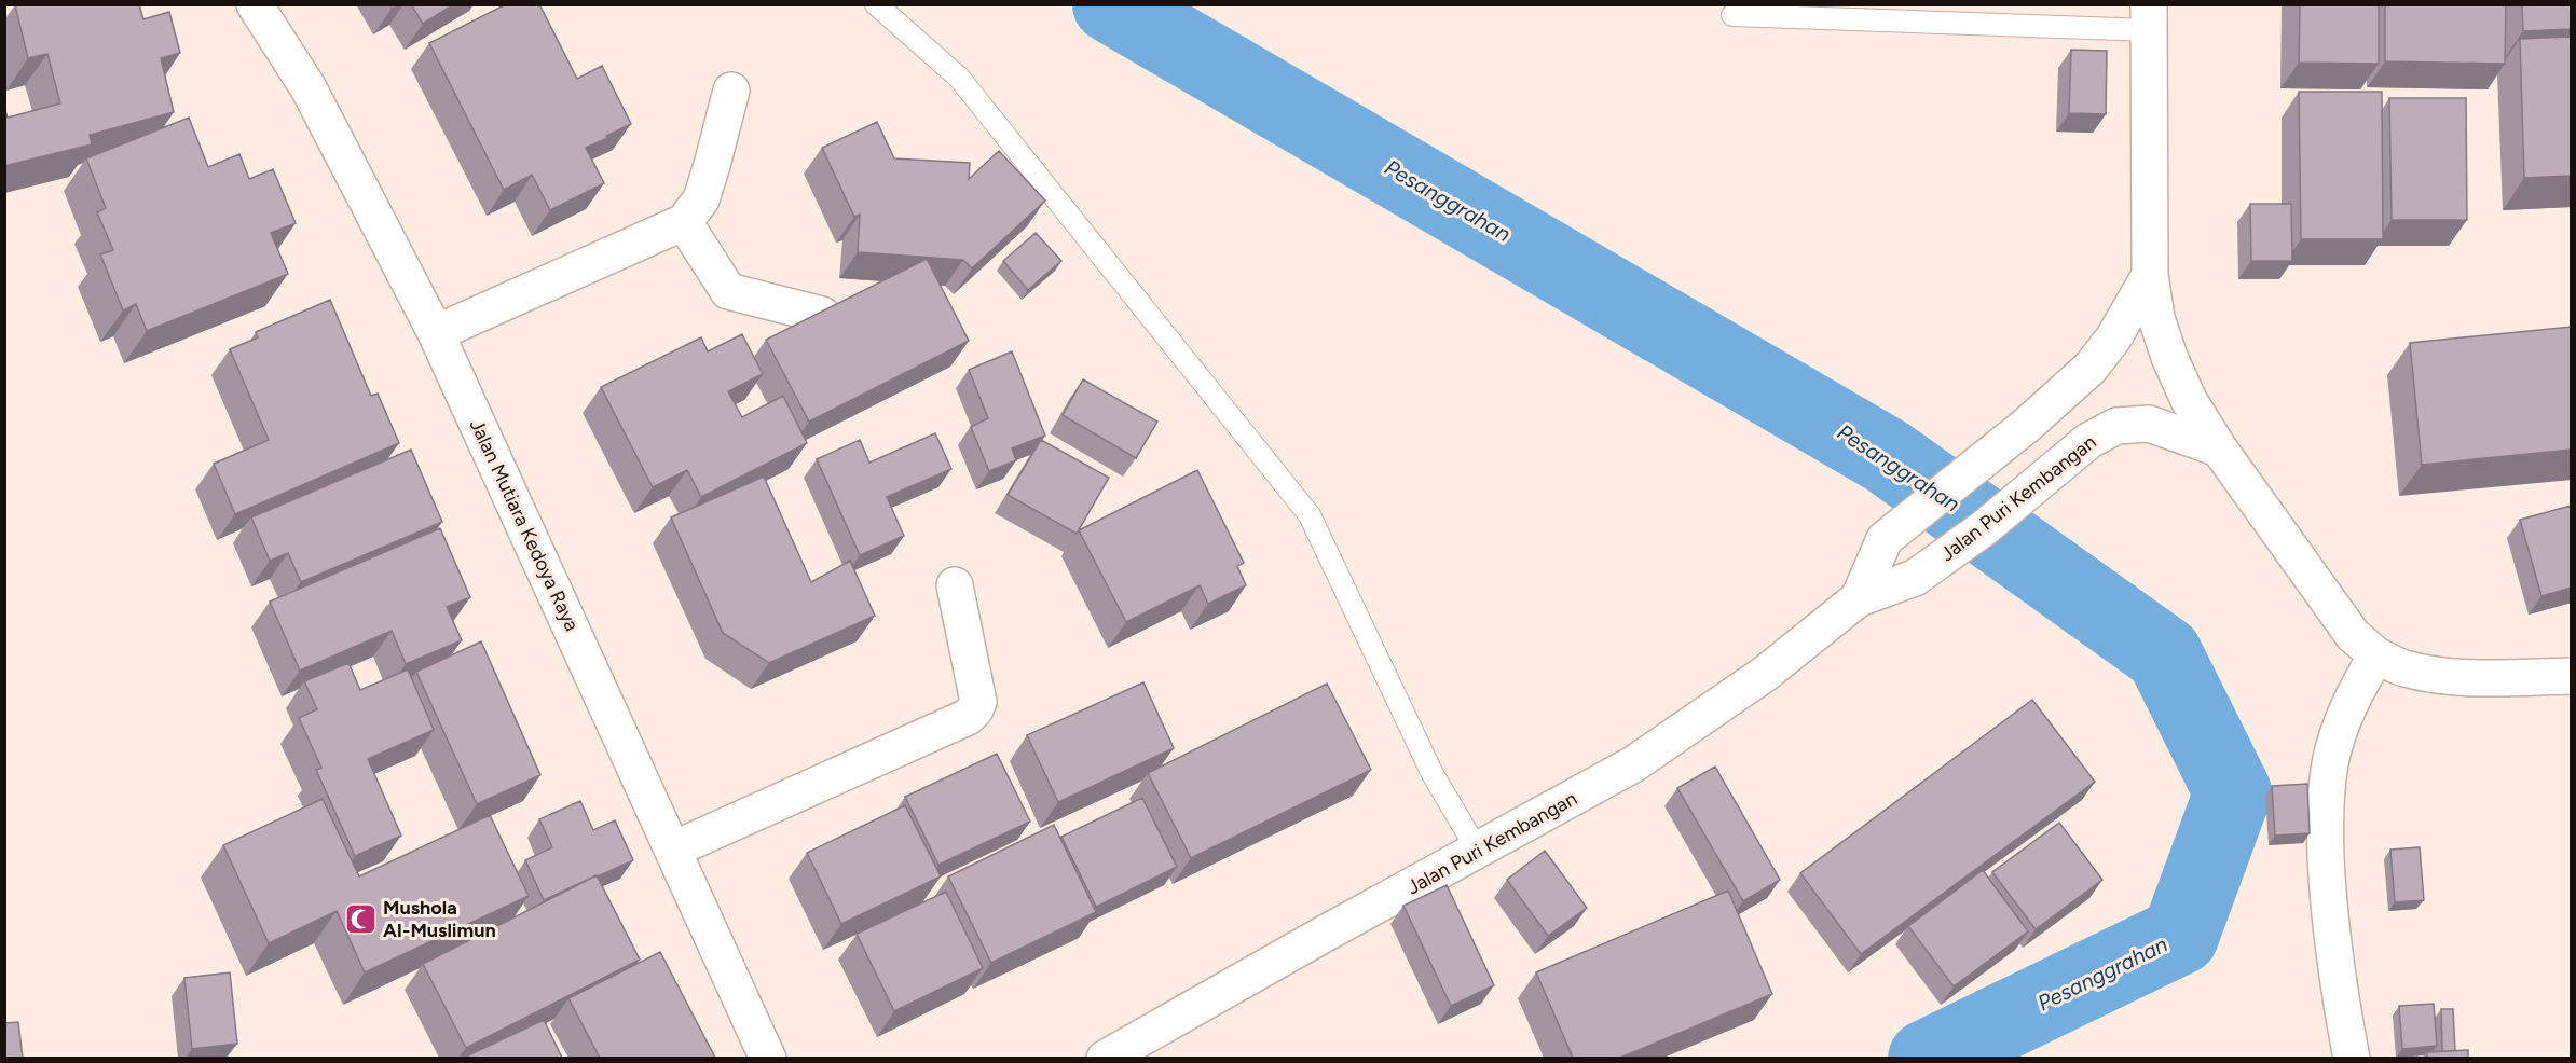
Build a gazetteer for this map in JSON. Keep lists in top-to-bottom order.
{
  "streets": {
    "street": ["Jalan Puri Kembangan", "Jalan Mutiara Kedoya Raya"]
  },
  "water": ["Pesanggrahan"],
  "places": {
    "mosque": ["Mushola AI-Muslimun"]
  }
}
